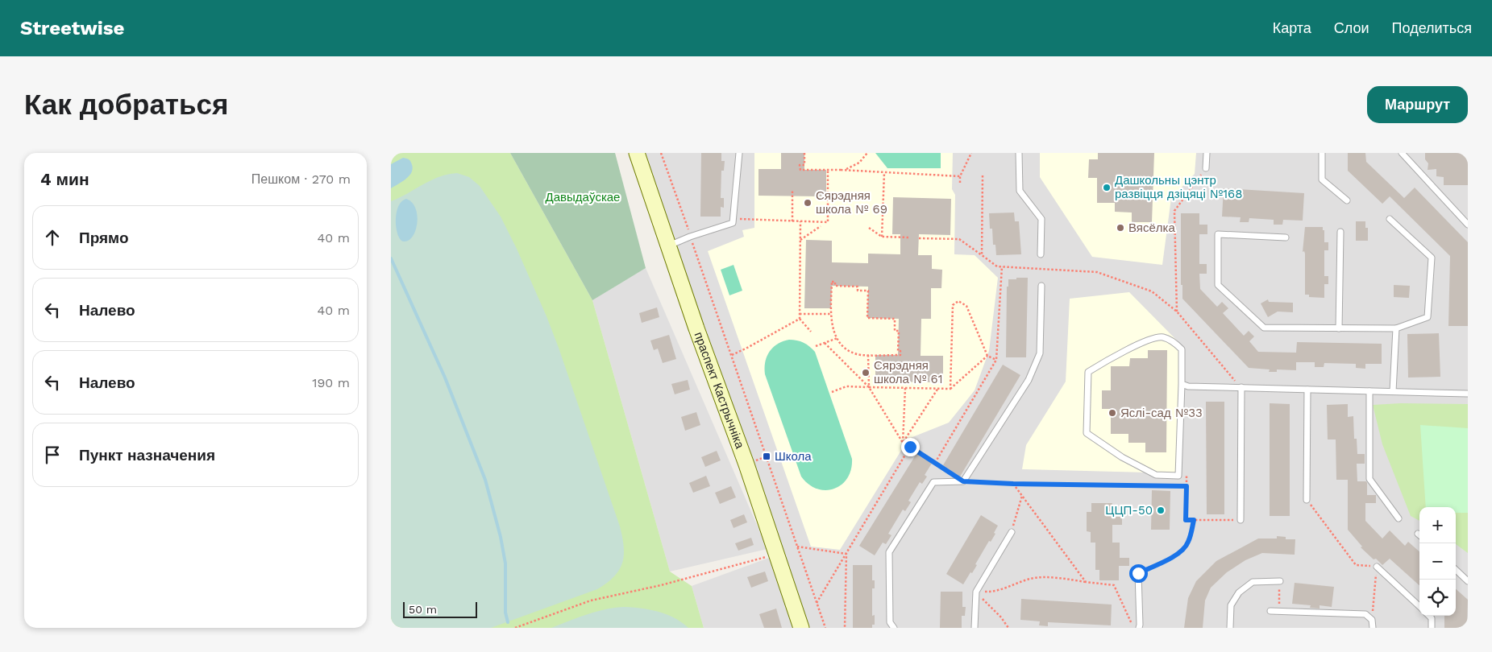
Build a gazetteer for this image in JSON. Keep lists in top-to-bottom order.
{
  "streets": {
    "main road": ["праспект Кастрычніка"]
  },
  "parks": ["Давыдаўскае"],
  "places": {
    "other": [
      "Дашкольны цэнтр развіцця дзіцяці №168",
      "Сярэдняя школа № 69",
      "Вясёлка",
      "Сярэдняя школа № 61",
      "Яслі-сад №33",
      "ЦЦП-50"
    ],
    "transit": ["Школа"]
  },
  "scale_bar": "50 m",
  "page": {
    "header": "Streetwise",
    "nav": ["Карта", "Слои", "Поделиться"],
    "buttons": "Маршрут",
    "title": "Как добраться",
    "heading": ["4 мин", "Пешком · 270 m"],
    "list": [
      ["Прямо", "40 m"],
      ["Налево", "40 m"],
      ["Налево", "190 m"],
      "Пункт назначения"
    ],
    "map_buttons": ["+", "−"],
    "scale": "50 m"
  }
}
